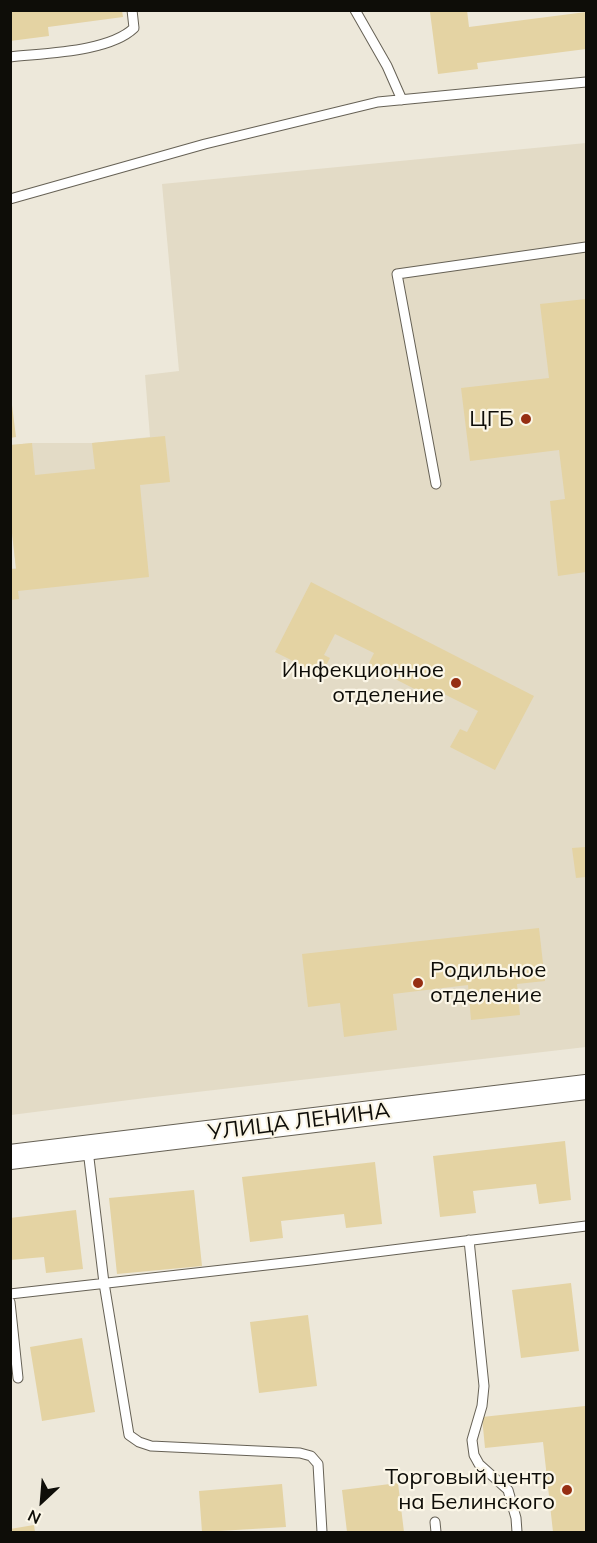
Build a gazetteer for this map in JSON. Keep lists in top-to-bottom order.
{
  "streets": {
    "main road": ["УЛИЦА ЛЕНИНА"]
  },
  "places": [
    "ЦГБ",
    "Инфекционное отделение",
    "Родильное отделение",
    "Торговый центр на Белинского"
  ],
  "north": "bottom left"
}
